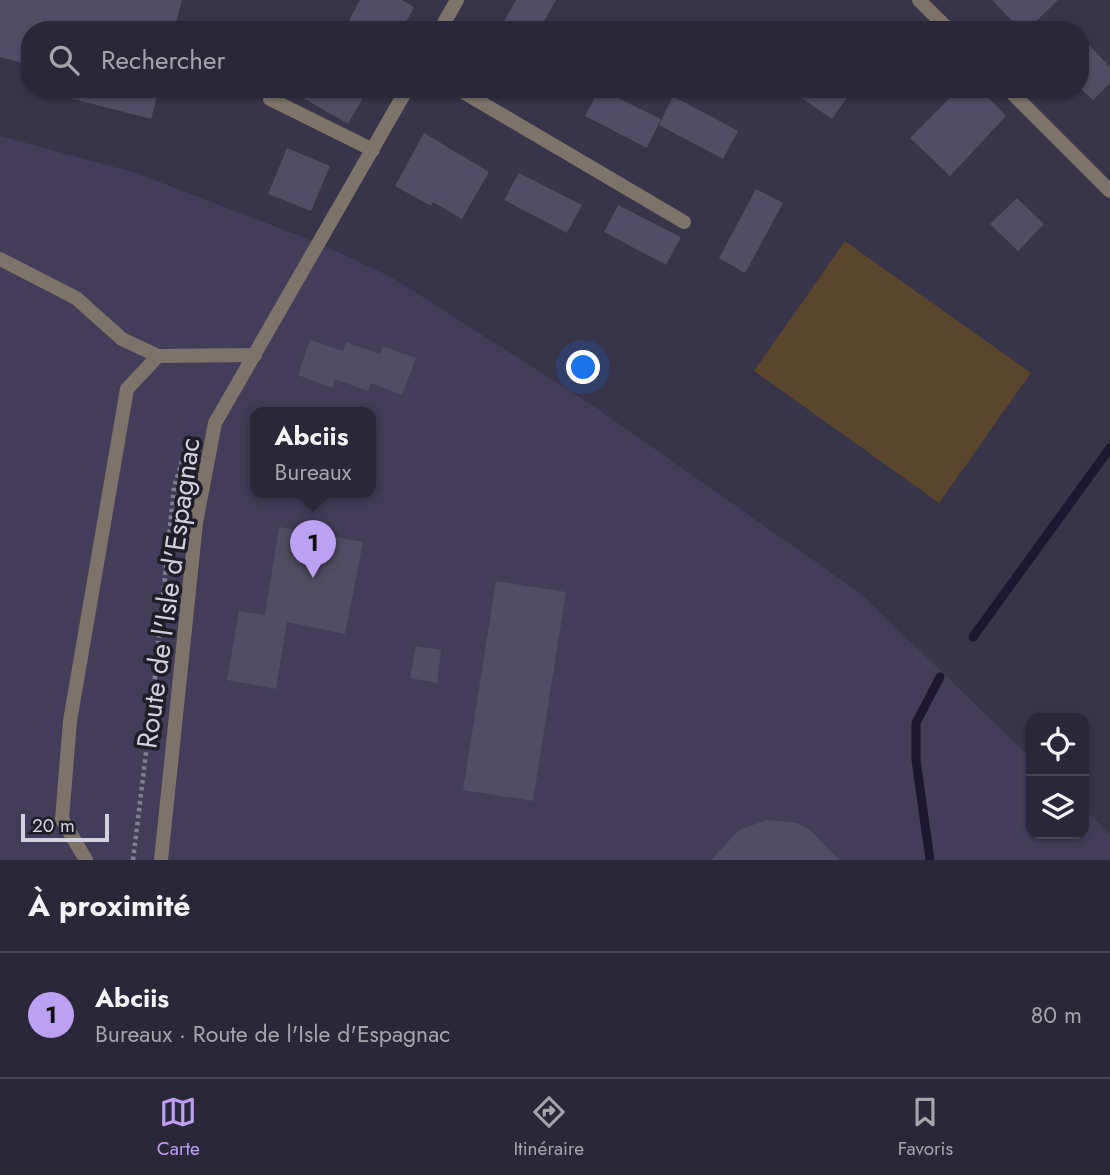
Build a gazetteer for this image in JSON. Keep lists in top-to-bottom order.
{
  "streets": {
    "street": ["Route de l'Isle d'Espagnac"]
  },
  "scale_bar": "20 m",
  "page": {
    "search": "Rechercher",
    "popup": ["Abciis", "Bureaux"],
    "pins": "1",
    "scale": "20 m",
    "heading": "À proximité",
    "list": [
      {
        "mark": "1",
        "name": "Abciis",
        "note": "Bureaux · Route de l'Isle d'Espagnac",
        "value": "80 m"
      }
    ],
    "nav": ["Carte", "Itinéraire", "Favoris"]
  }
}
